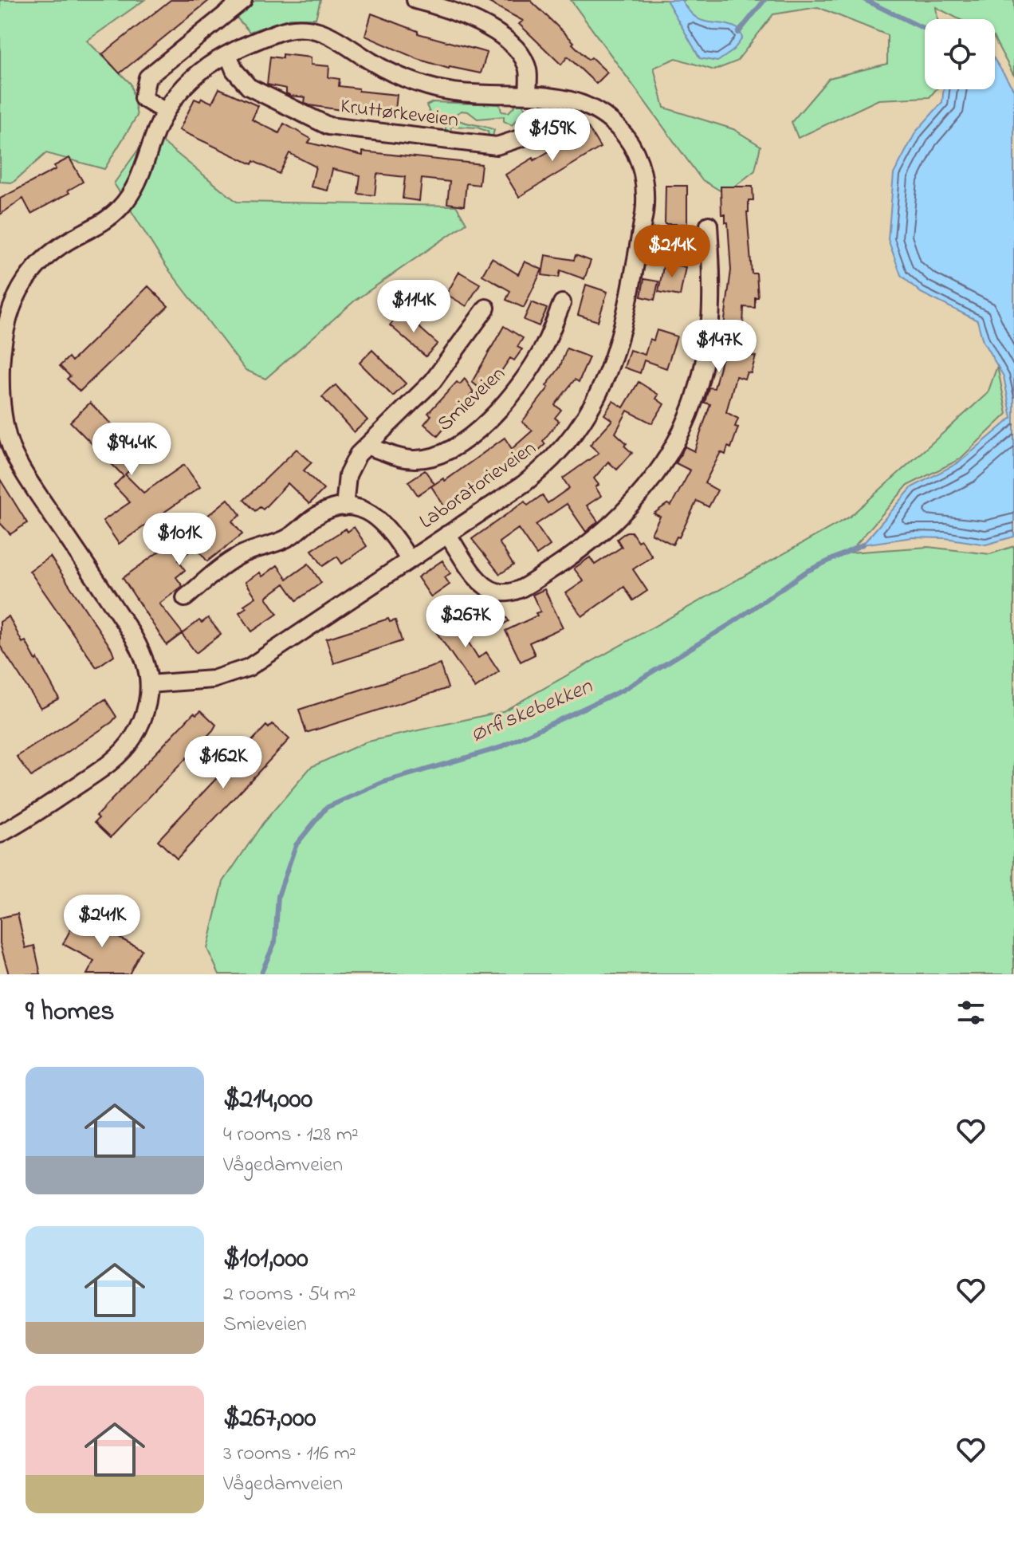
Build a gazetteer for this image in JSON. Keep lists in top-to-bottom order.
{
  "streets": {
    "street": ["Kruttørkeveien", "Smieveien", "Laboratorieveien"]
  },
  "crossings": [
    ["Kruttørkeveien", "Laboratorieveien"]
  ],
  "water": ["Ørfiskebekken"],
  "page": {
    "price": [
      "$159K",
      "$214K",
      "$114K",
      "$147K",
      "$94.4K",
      "$101K",
      "$267K",
      "$162K",
      "$241K"
    ],
    "heading": "9 homes",
    "list": [
      {
        "name": "$214,000",
        "note": "4 rooms · 128 m² · Vågedamveien"
      },
      {
        "name": "$101,000",
        "note": "2 rooms · 54 m² · Smieveien"
      },
      {
        "name": "$267,000",
        "note": "3 rooms · 116 m² · Vågedamveien"
      }
    ]
  }
}
